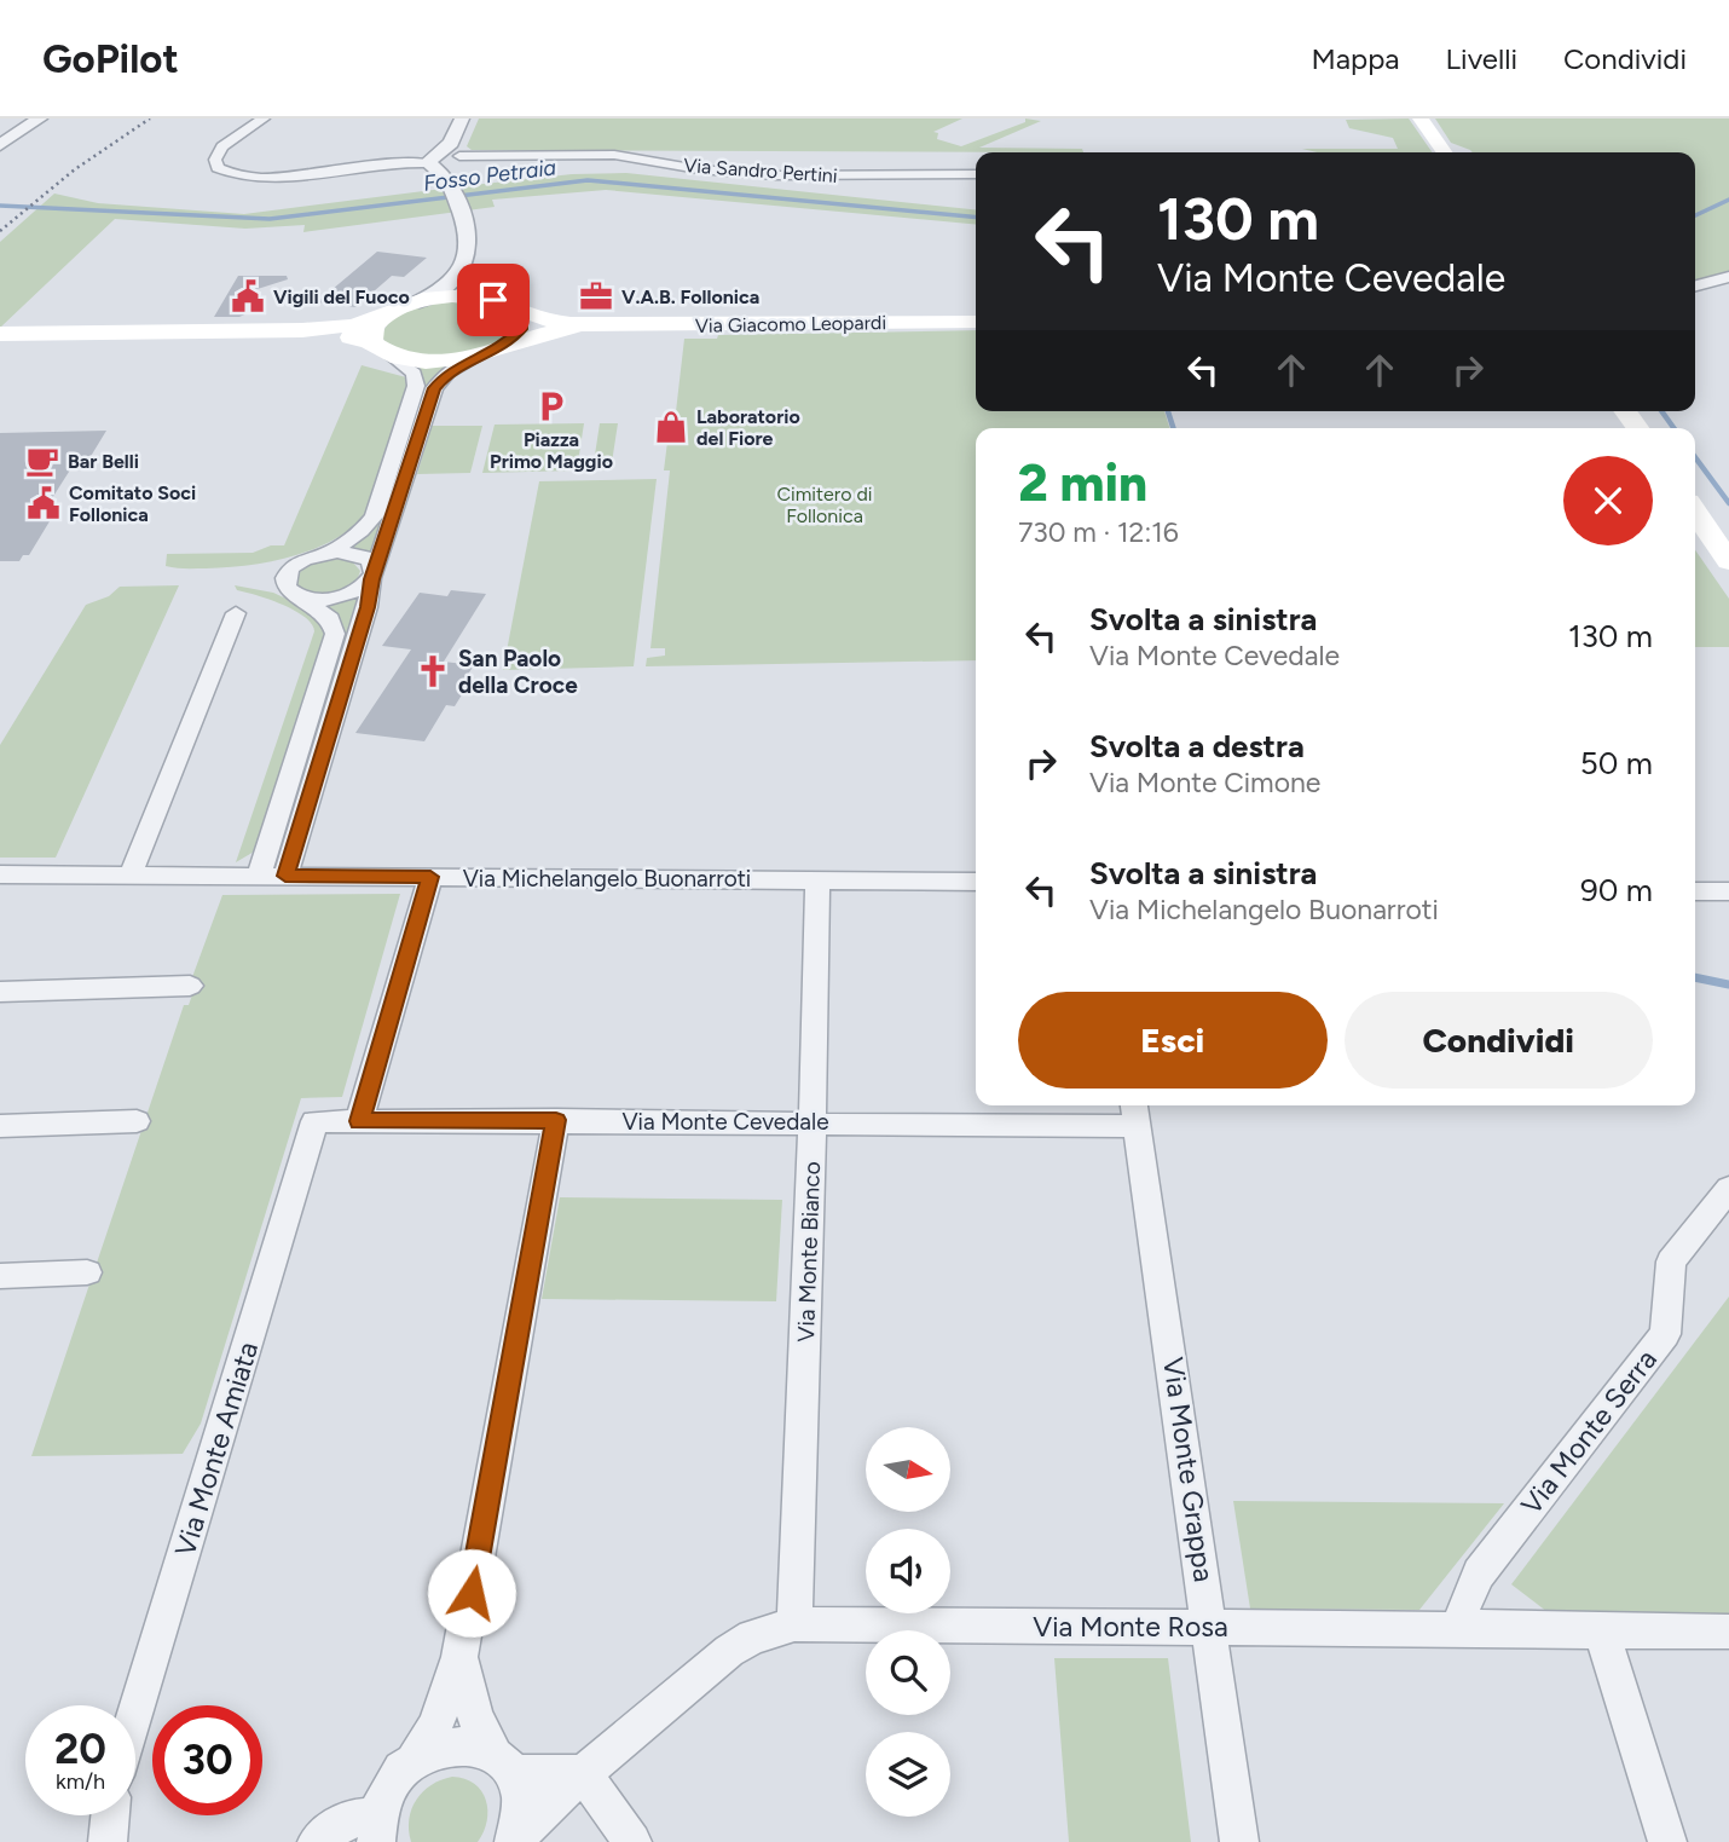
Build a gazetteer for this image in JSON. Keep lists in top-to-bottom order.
{
  "streets": {
    "main road": ["Via Giacomo Leopardi"],
    "street": [
      "Via Sandro Pertini",
      "Via Michelangelo Buonarroti",
      "Via Monte Cevedale",
      "Via Monte Bianco",
      "Via Monte Serra",
      "Via Monte Amiata",
      "Via Monte Grappa",
      "Via Monte Rosa"
    ]
  },
  "crossings": [
    ["Via Michelangelo Buonarroti", "Via Monte Bianco"],
    ["Via Monte Cevedale", "Via Monte Bianco"],
    ["Via Monte Cevedale", "Via Monte Amiata"],
    ["Via Monte Cevedale", "Via Monte Grappa"],
    ["Via Monte Bianco", "Via Monte Rosa"],
    ["Via Monte Serra", "Via Monte Rosa"],
    ["Via Monte Grappa", "Via Monte Rosa"]
  ],
  "water": ["Fosso Petraia"],
  "parks": ["Cimitero di Follonica"],
  "places": {
    "public building": ["Vigili del Fuoco", "Comitato Soci Follonica"],
    "office": ["V.A.B. Follonica"],
    "parking": ["Piazza Primo Maggio"],
    "shop": ["Laboratorio del Fiore"],
    "cafe": ["Bar Belli"],
    "church": ["San Paolo della Croce"]
  },
  "north": "right",
  "page": {
    "header": "GoPilot",
    "nav": ["Mappa", "Livelli", "Condividi"],
    "turn": ["130 m", "Via Monte Cevedale"],
    "heading": ["2 min", "730 m · 12:16"],
    "list": [
      {
        "name": "Svolta a sinistra",
        "note": "Via Monte Cevedale",
        "value": "130 m"
      },
      {
        "name": "Svolta a destra",
        "note": "Via Monte Cimone",
        "value": "50 m"
      },
      {
        "name": "Svolta a sinistra",
        "note": "Via Michelangelo Buonarroti",
        "value": "90 m"
      }
    ],
    "buttons": ["Esci", "Condividi"],
    "speed": "20 km/h",
    "limit": "30"
  }
}
